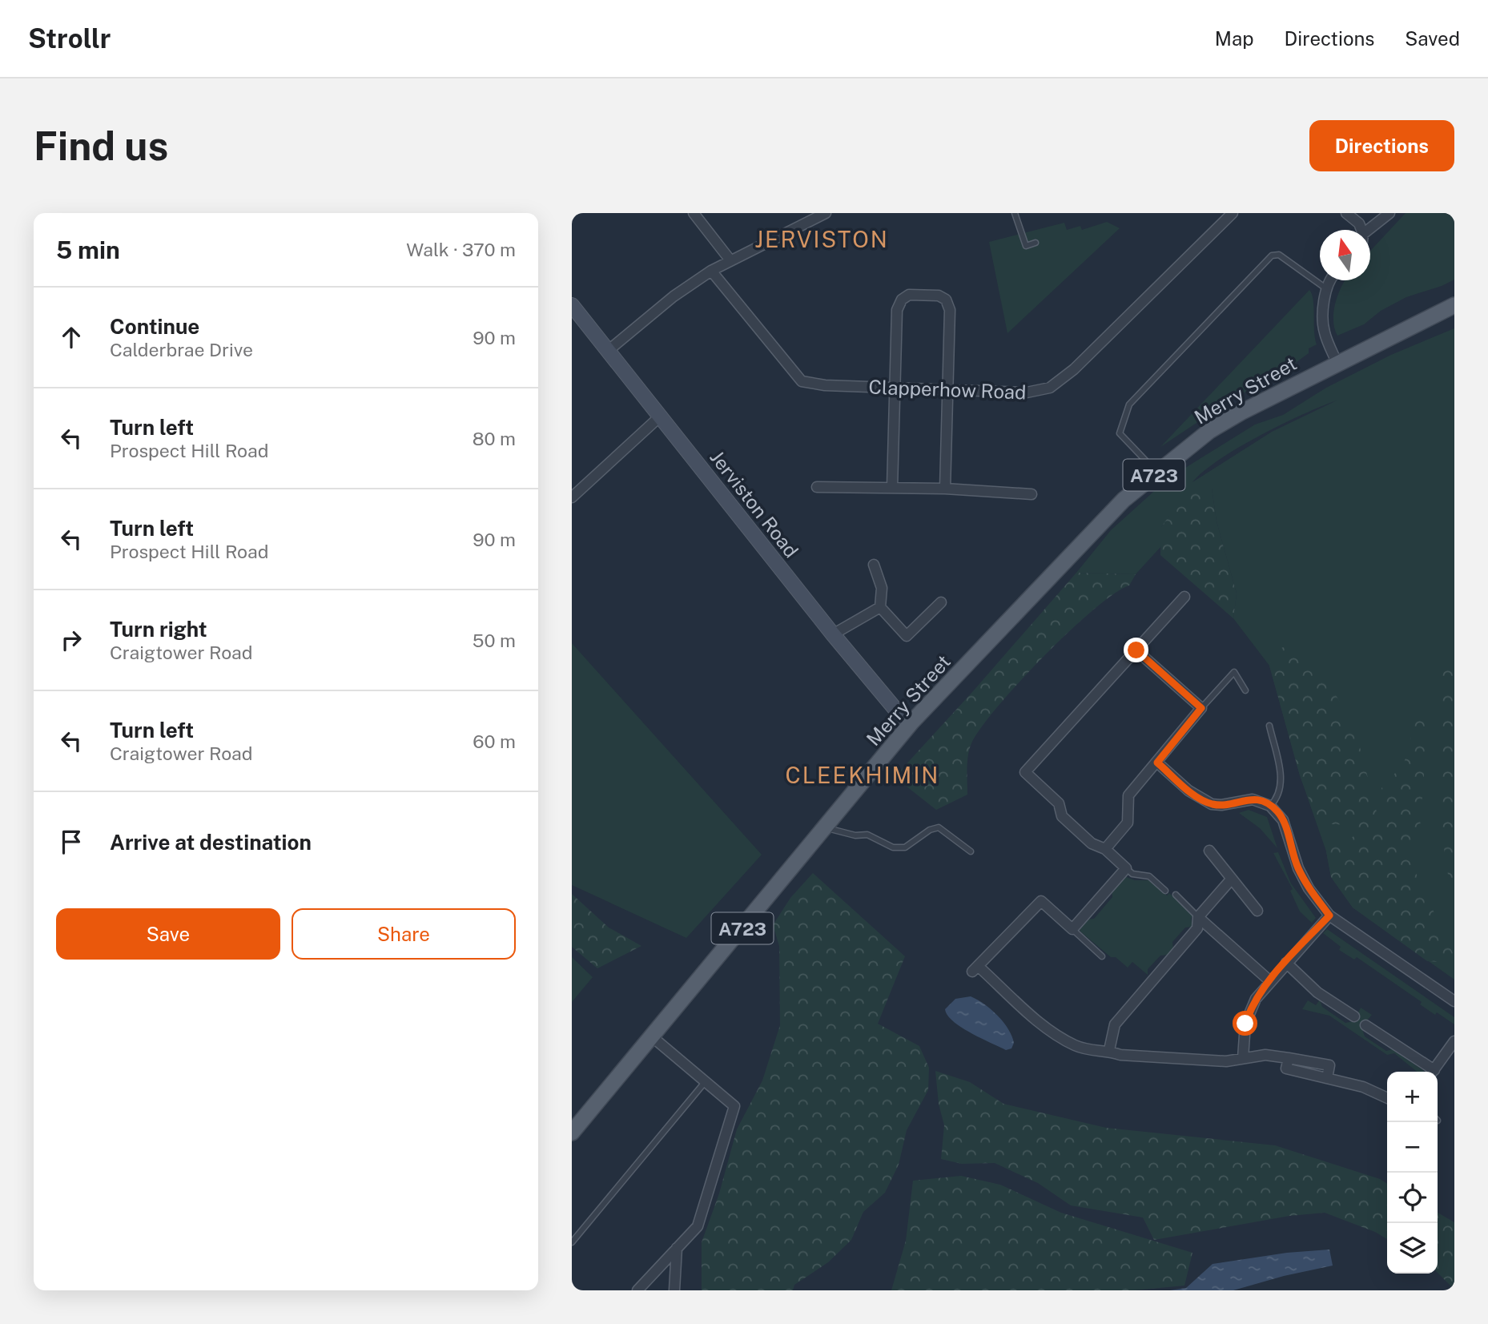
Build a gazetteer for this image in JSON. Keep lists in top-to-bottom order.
{
  "streets": {
    "main road": ["Merry Street", "A723", "Jerviston Road"],
    "street": ["Clapperhow Road"]
  },
  "crossings": [
    ["Merry Street", "Jerviston Road"]
  ],
  "districts": ["JERVISTON", "CLEEKHIMIN"],
  "north": "top",
  "page": {
    "header": "Strollr",
    "nav": ["Map", "Directions", "Saved"],
    "buttons": [
      "Directions",
      ["Save", "Share"]
    ],
    "title": "Find us",
    "heading": ["5 min", "Walk · 370 m"],
    "list": [
      ["Continue", "Calderbrae Drive", "90 m"],
      ["Turn left", "Prospect Hill Road", "80 m"],
      ["Turn left", "Prospect Hill Road", "90 m"],
      ["Turn right", "Craigtower Road", "50 m"],
      ["Turn left", "Craigtower Road", "60 m"],
      "Arrive at destination"
    ],
    "map_buttons": ["+", "−"]
  }
}
